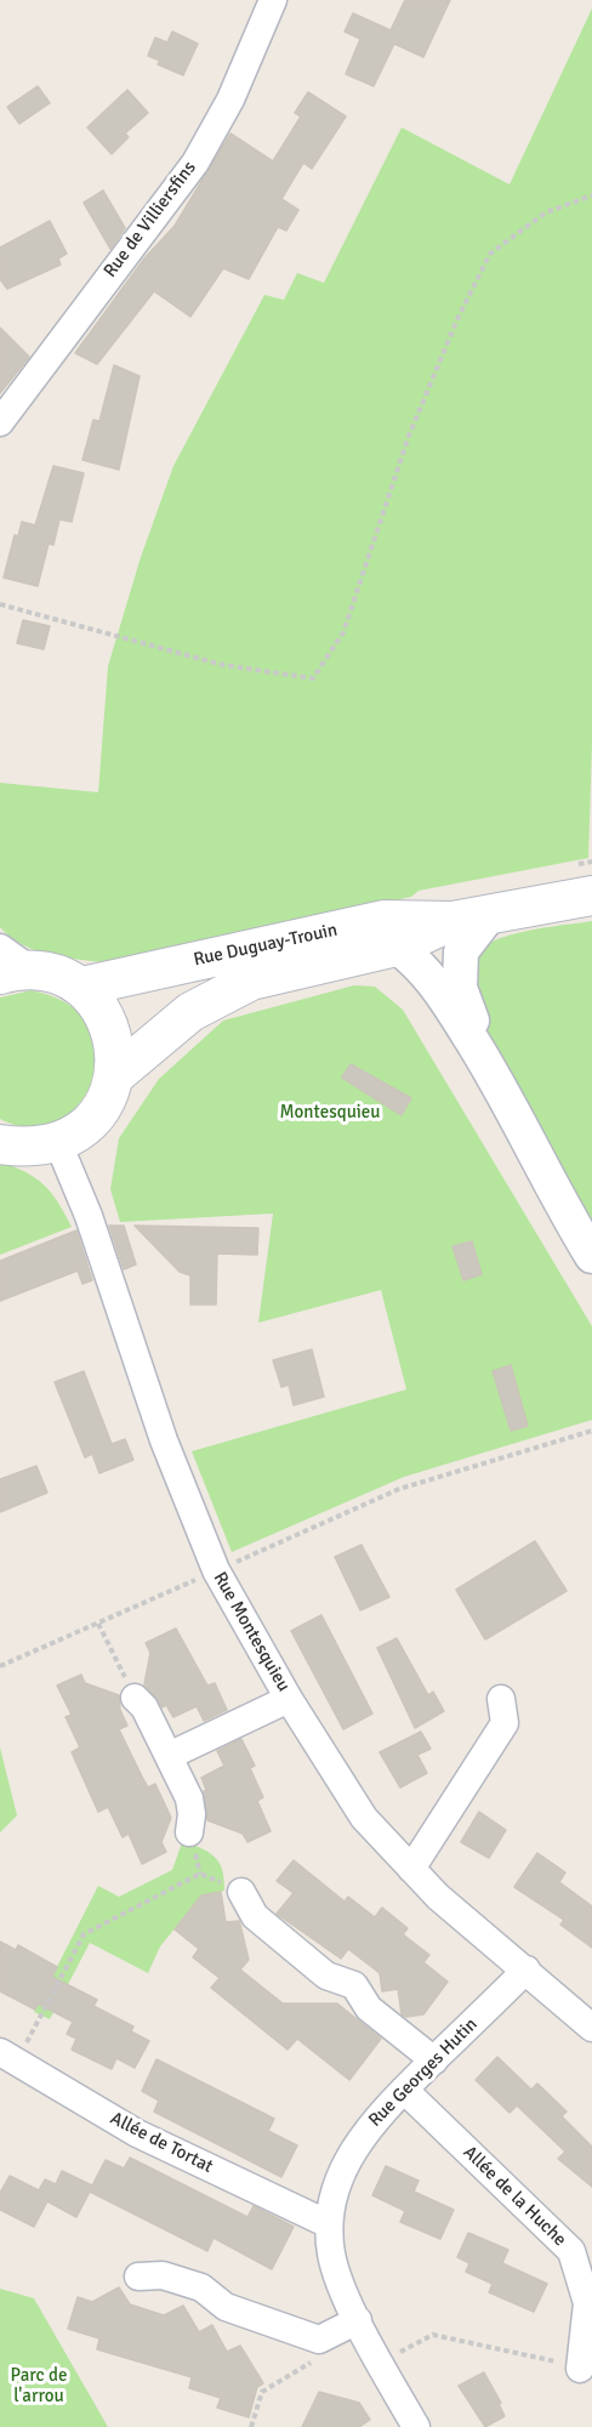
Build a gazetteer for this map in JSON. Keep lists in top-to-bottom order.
{
  "streets": {
    "main road": ["Rue Duguay-Trouin"],
    "street": [
      "Rue de Villiersfins",
      "Rue Montesquieu",
      "Rue Georges Hutin",
      "Allée de Tortat",
      "Allée de la Huche"
    ]
  },
  "crossings": [
    ["Rue Montesquieu", "Rue Georges Hutin"],
    ["Rue Georges Hutin", "Allée de Tortat"],
    ["Rue Georges Hutin", "Allée de la Huche"]
  ],
  "parks": ["Montesquieu", "Parc de l'arrou"]
}
